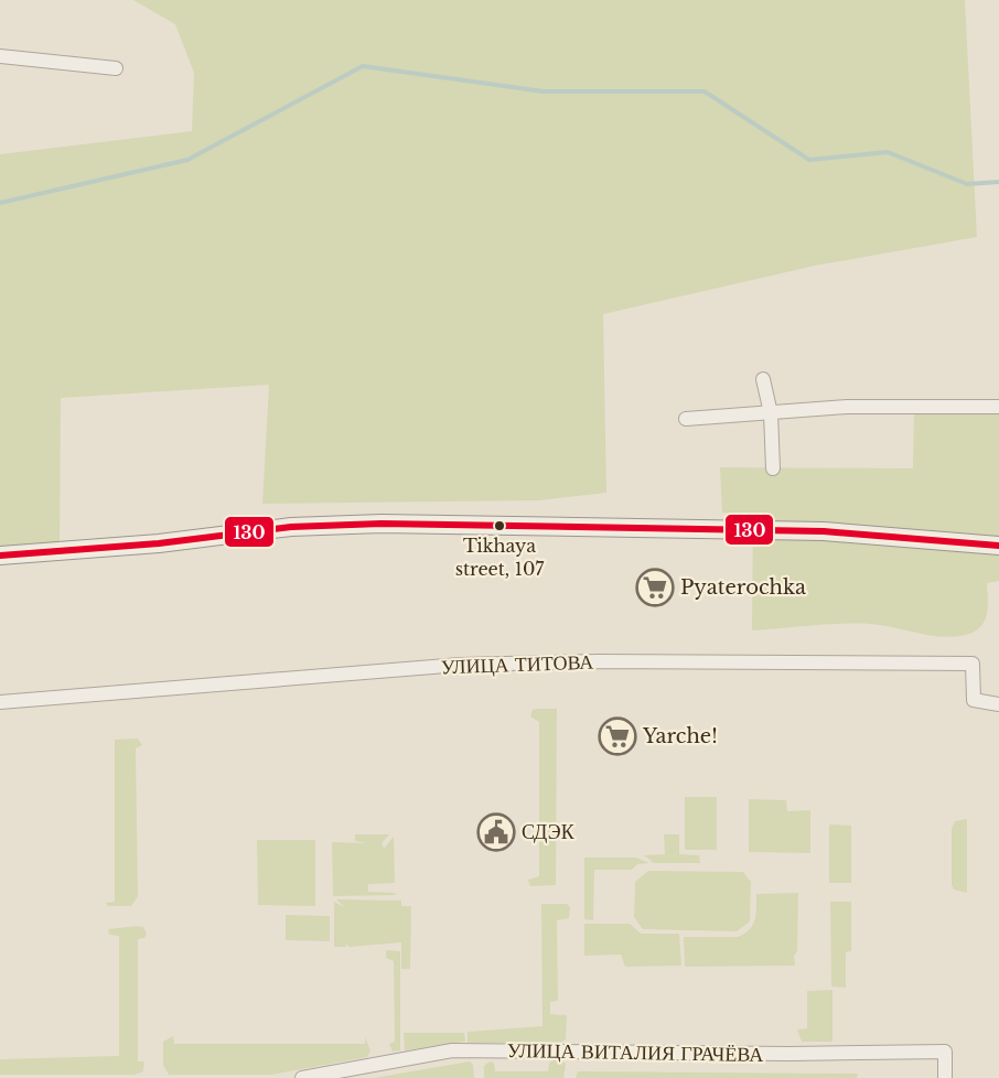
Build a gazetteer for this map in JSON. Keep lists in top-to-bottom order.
{
  "streets": {
    "street": ["УЛИЦА ТИТОВА", "УЛИЦА ВИТАЛИЯ ГРАЧЁВА"]
  },
  "places": {
    "other": ["Tikhaya street, 107"],
    "supermarket": ["Pyaterochka", "Yarche!"],
    "public building": ["СДЭК"]
  },
  "lines": ["transit line 130"]
}
